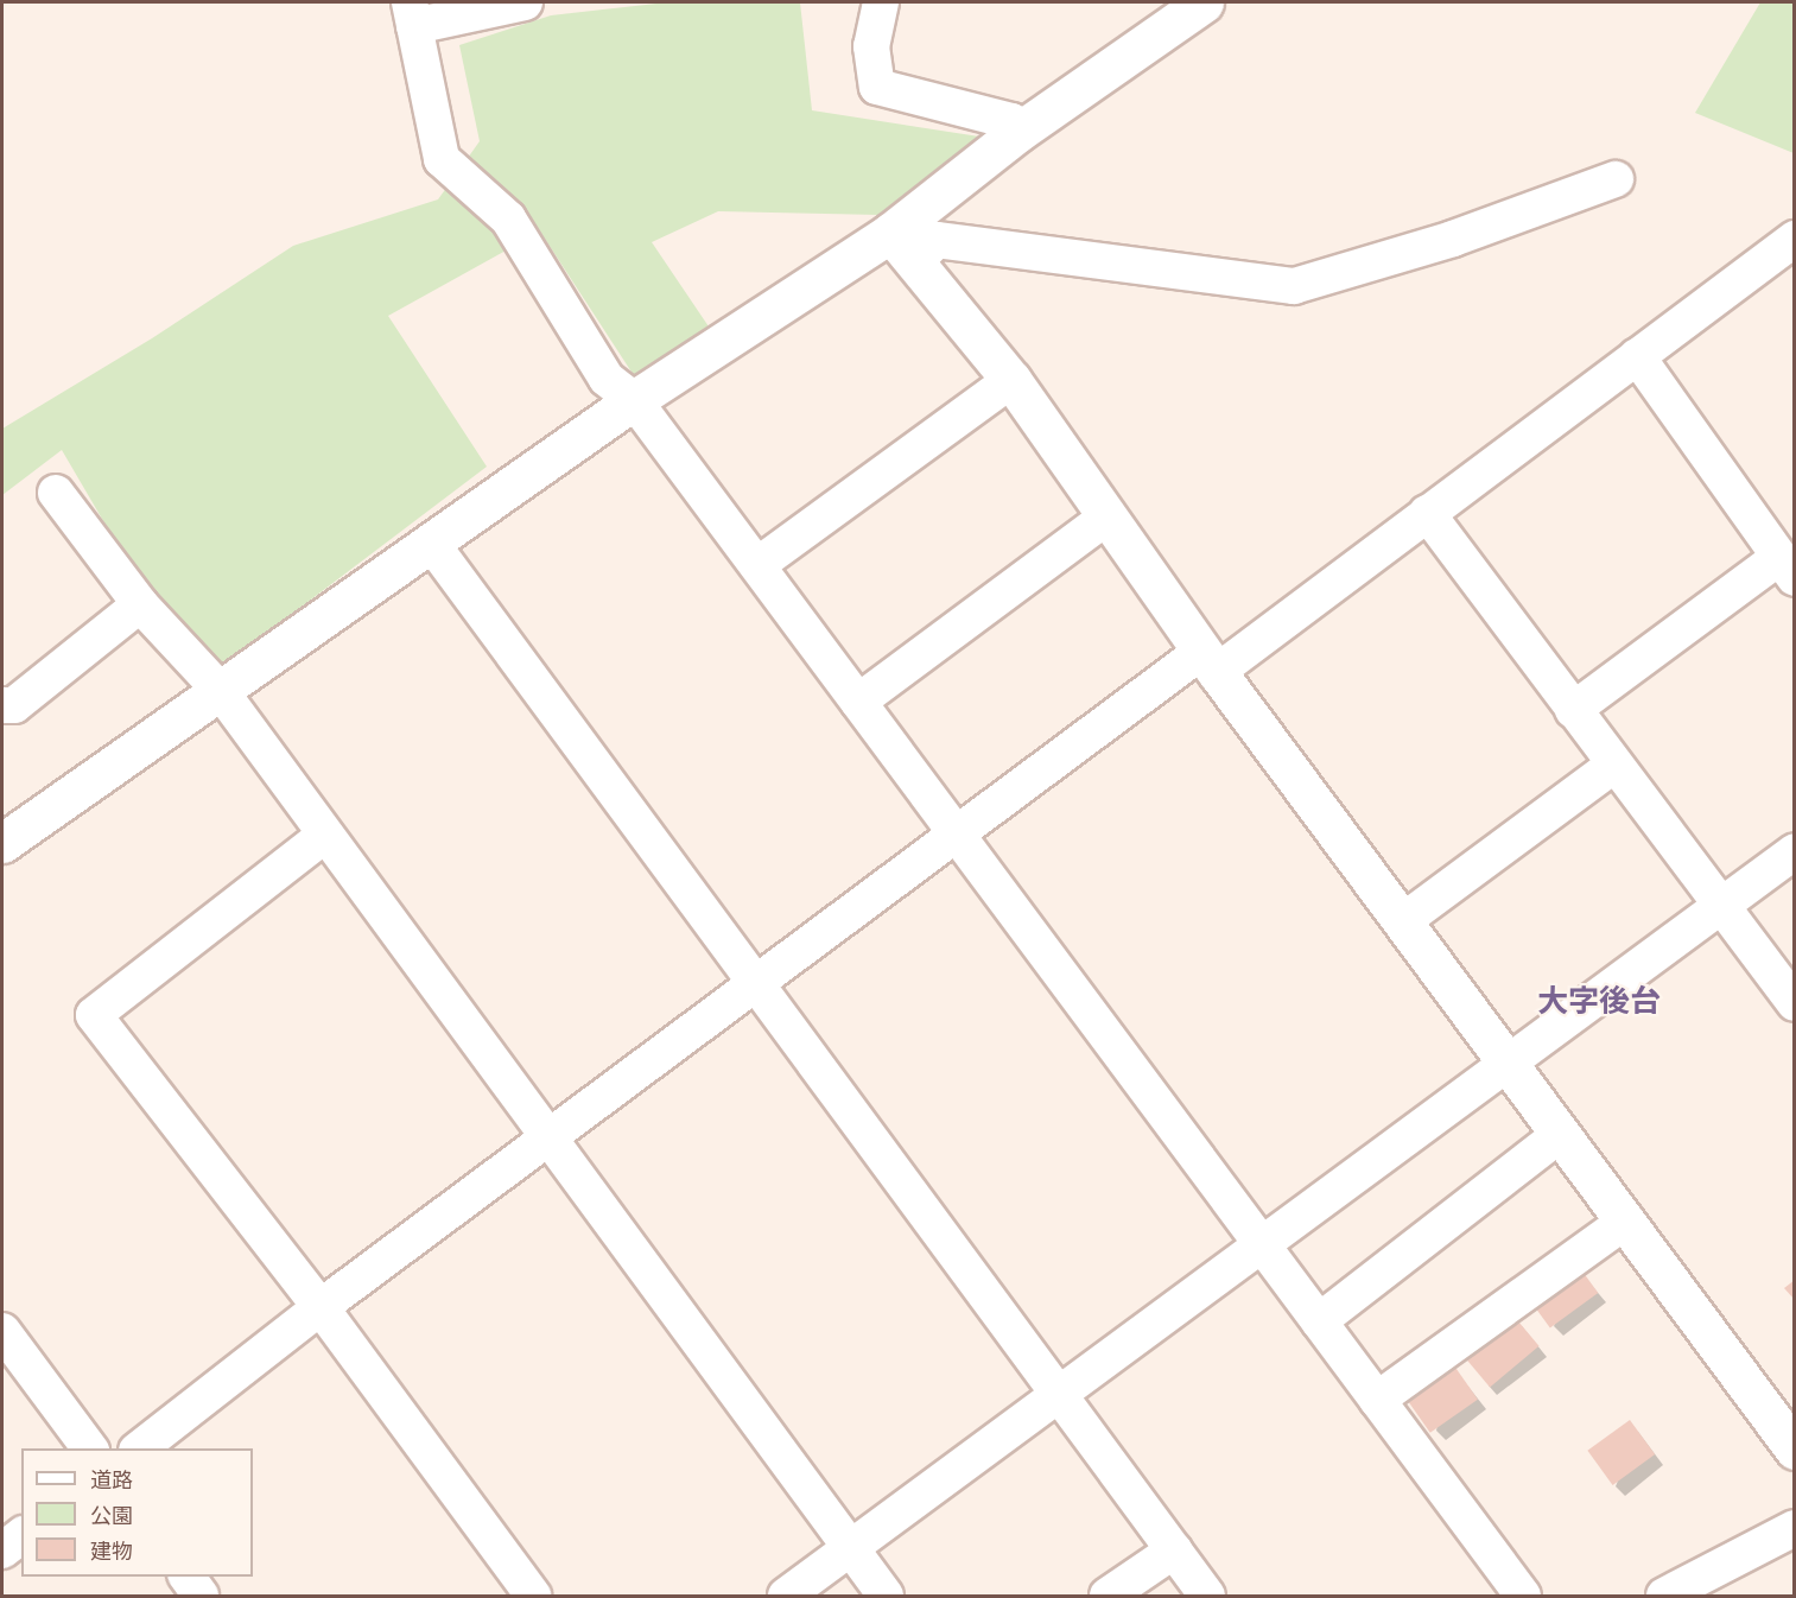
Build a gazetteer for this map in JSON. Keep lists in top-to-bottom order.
{
  "districts": ["大字後台"],
  "legend": ["道路", "公園", "建物"]
}
